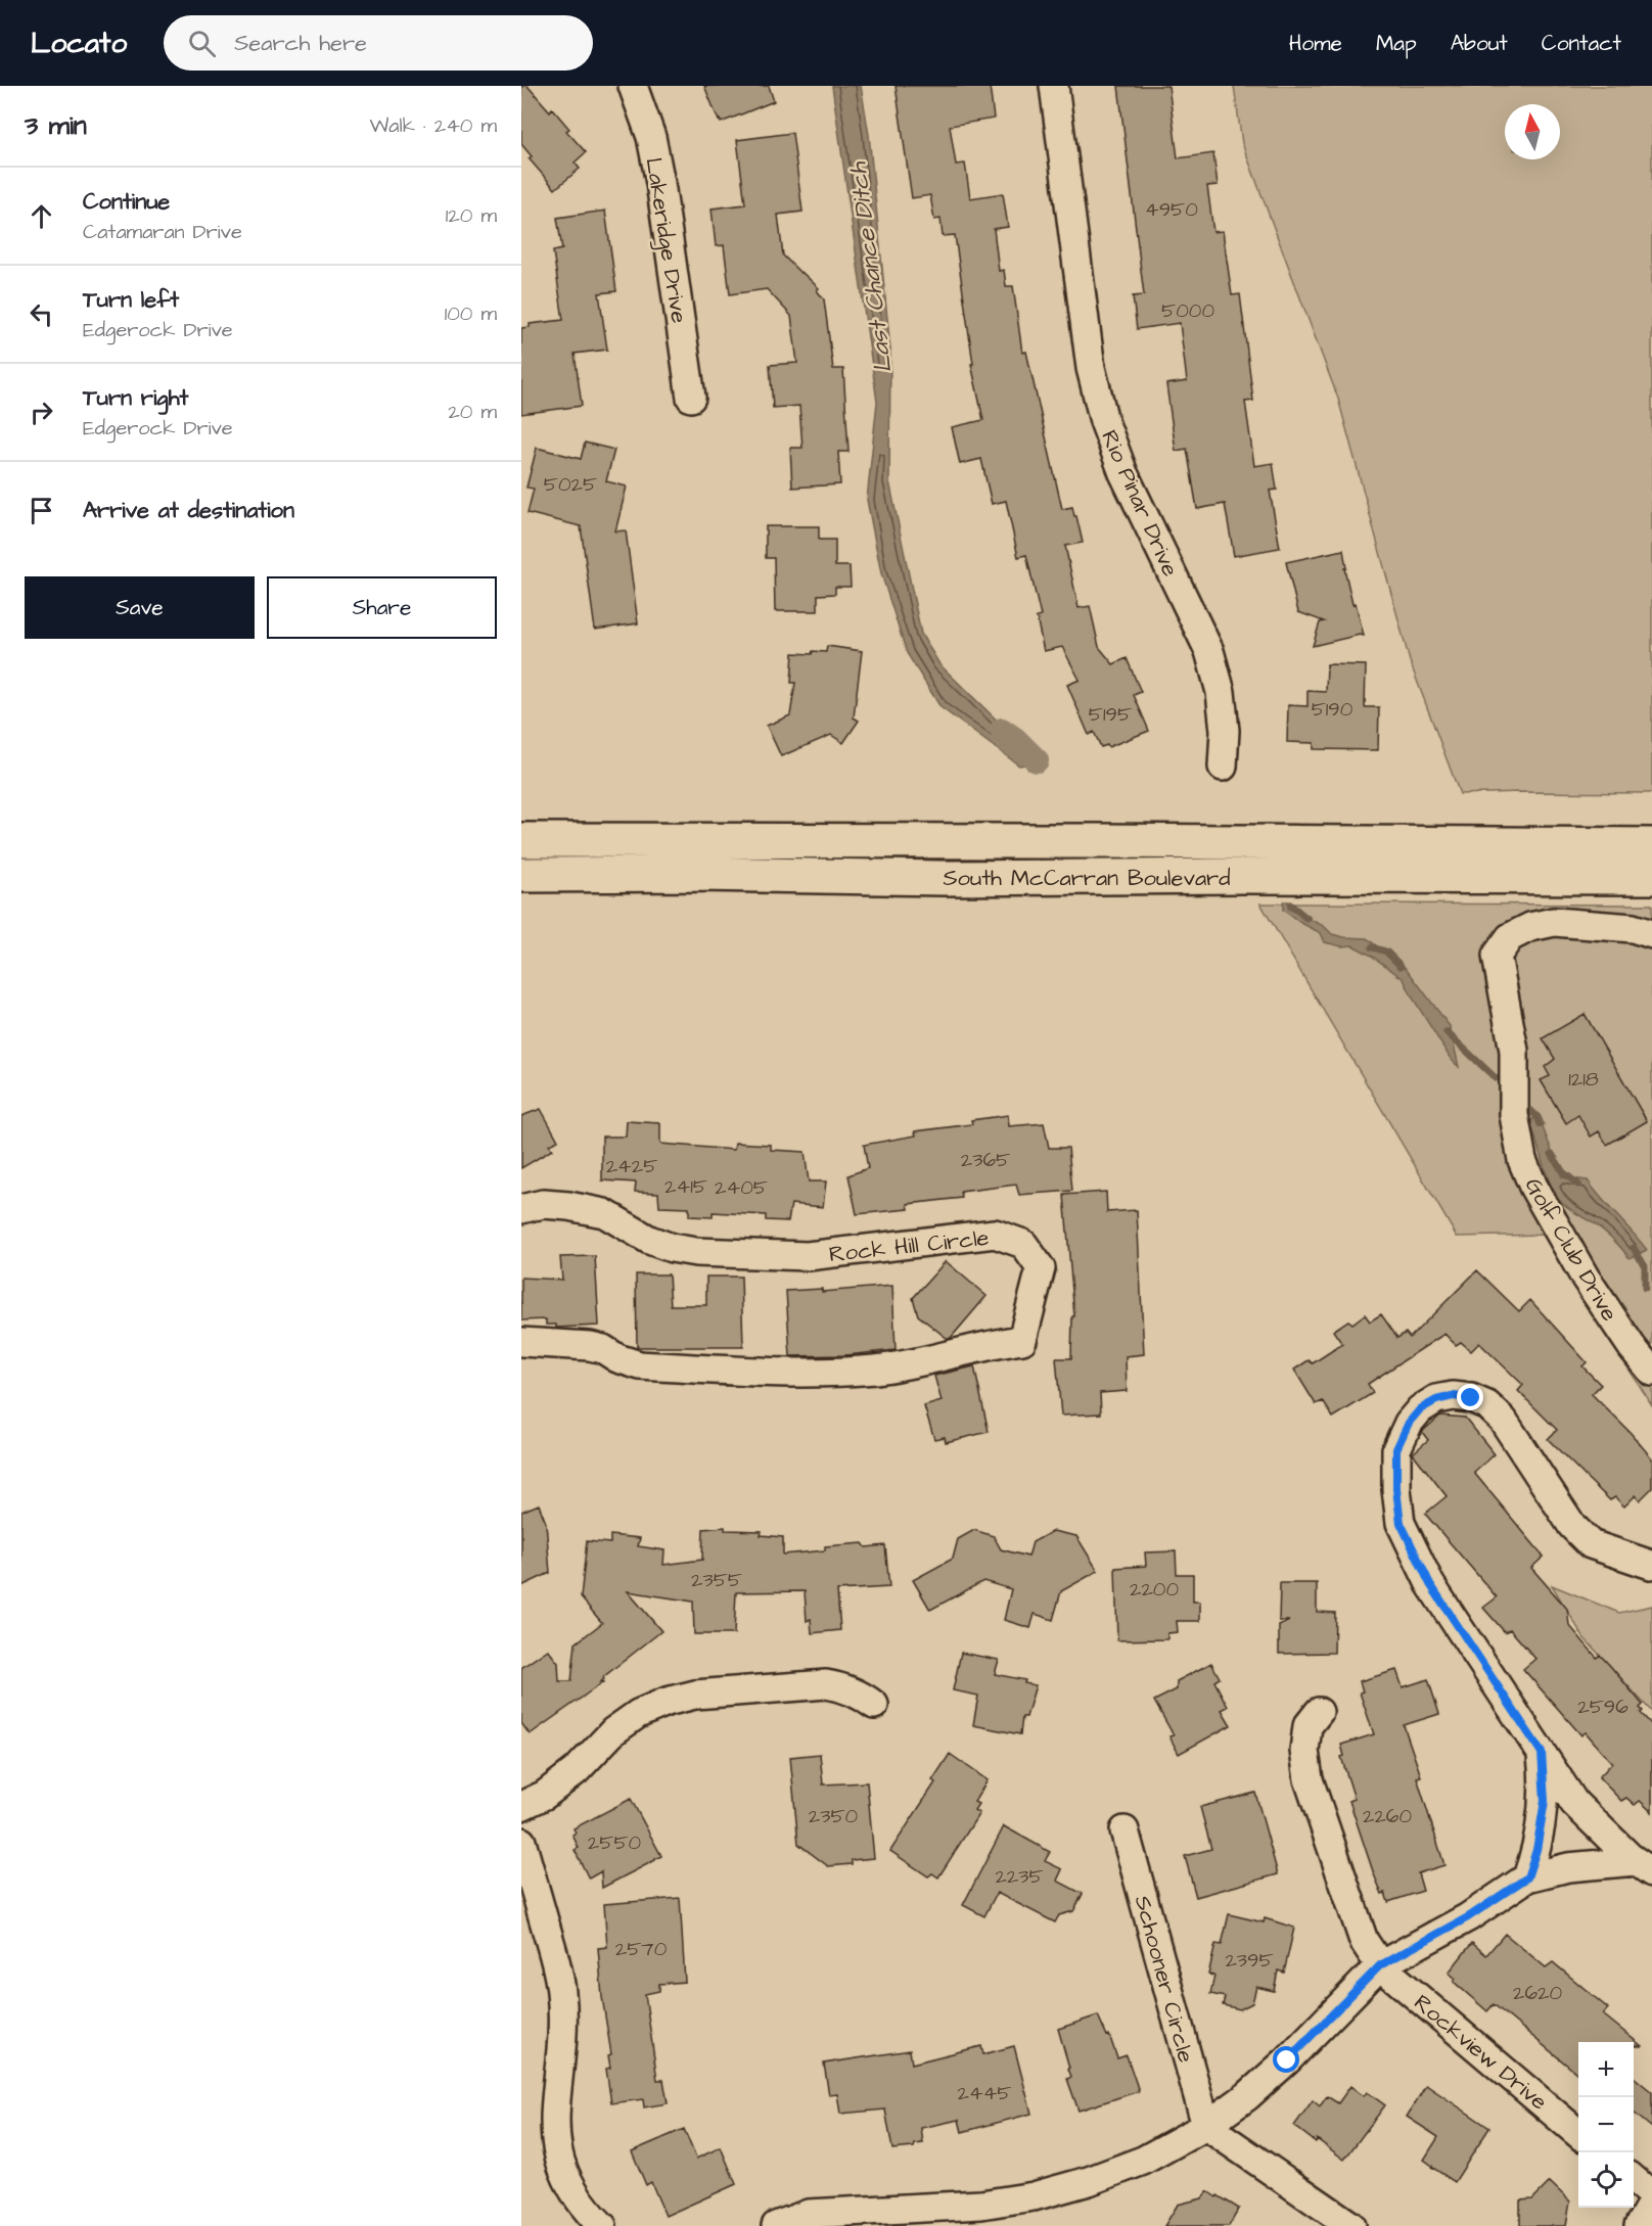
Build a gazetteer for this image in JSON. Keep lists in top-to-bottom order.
{
  "streets": {
    "main road": ["South McCarran Boulevard"],
    "street": [
      "Lakeridge Drive",
      "Rio Pinar Drive",
      "Rock Hill Circle",
      "Golf Club Drive",
      "Schooner Circle",
      "Rockview Drive"
    ]
  },
  "water": ["Last Chance Ditch"],
  "house_numbers": [
    "4950",
    "5000",
    "5025",
    "5190",
    "5195",
    "1218",
    "2365",
    "2425",
    "2415",
    "2405",
    "2355",
    "2200",
    "2596",
    "2350",
    "2260",
    "2550",
    "2235",
    "2570",
    "2395",
    "2620",
    "2445"
  ],
  "north": "top",
  "page": {
    "header": "Locato",
    "search": "Search here",
    "nav": [
      "Home",
      "Map",
      "About",
      "Contact"
    ],
    "heading": ["3 min", "Walk · 240 m"],
    "list": [
      ["Continue", "Catamaran Drive", "120 m"],
      ["Turn left", "Edgerock Drive", "100 m"],
      ["Turn right", "Edgerock Drive", "20 m"],
      "Arrive at destination"
    ],
    "buttons": ["Save", "Share"],
    "map_buttons": ["+", "−"]
  }
}
